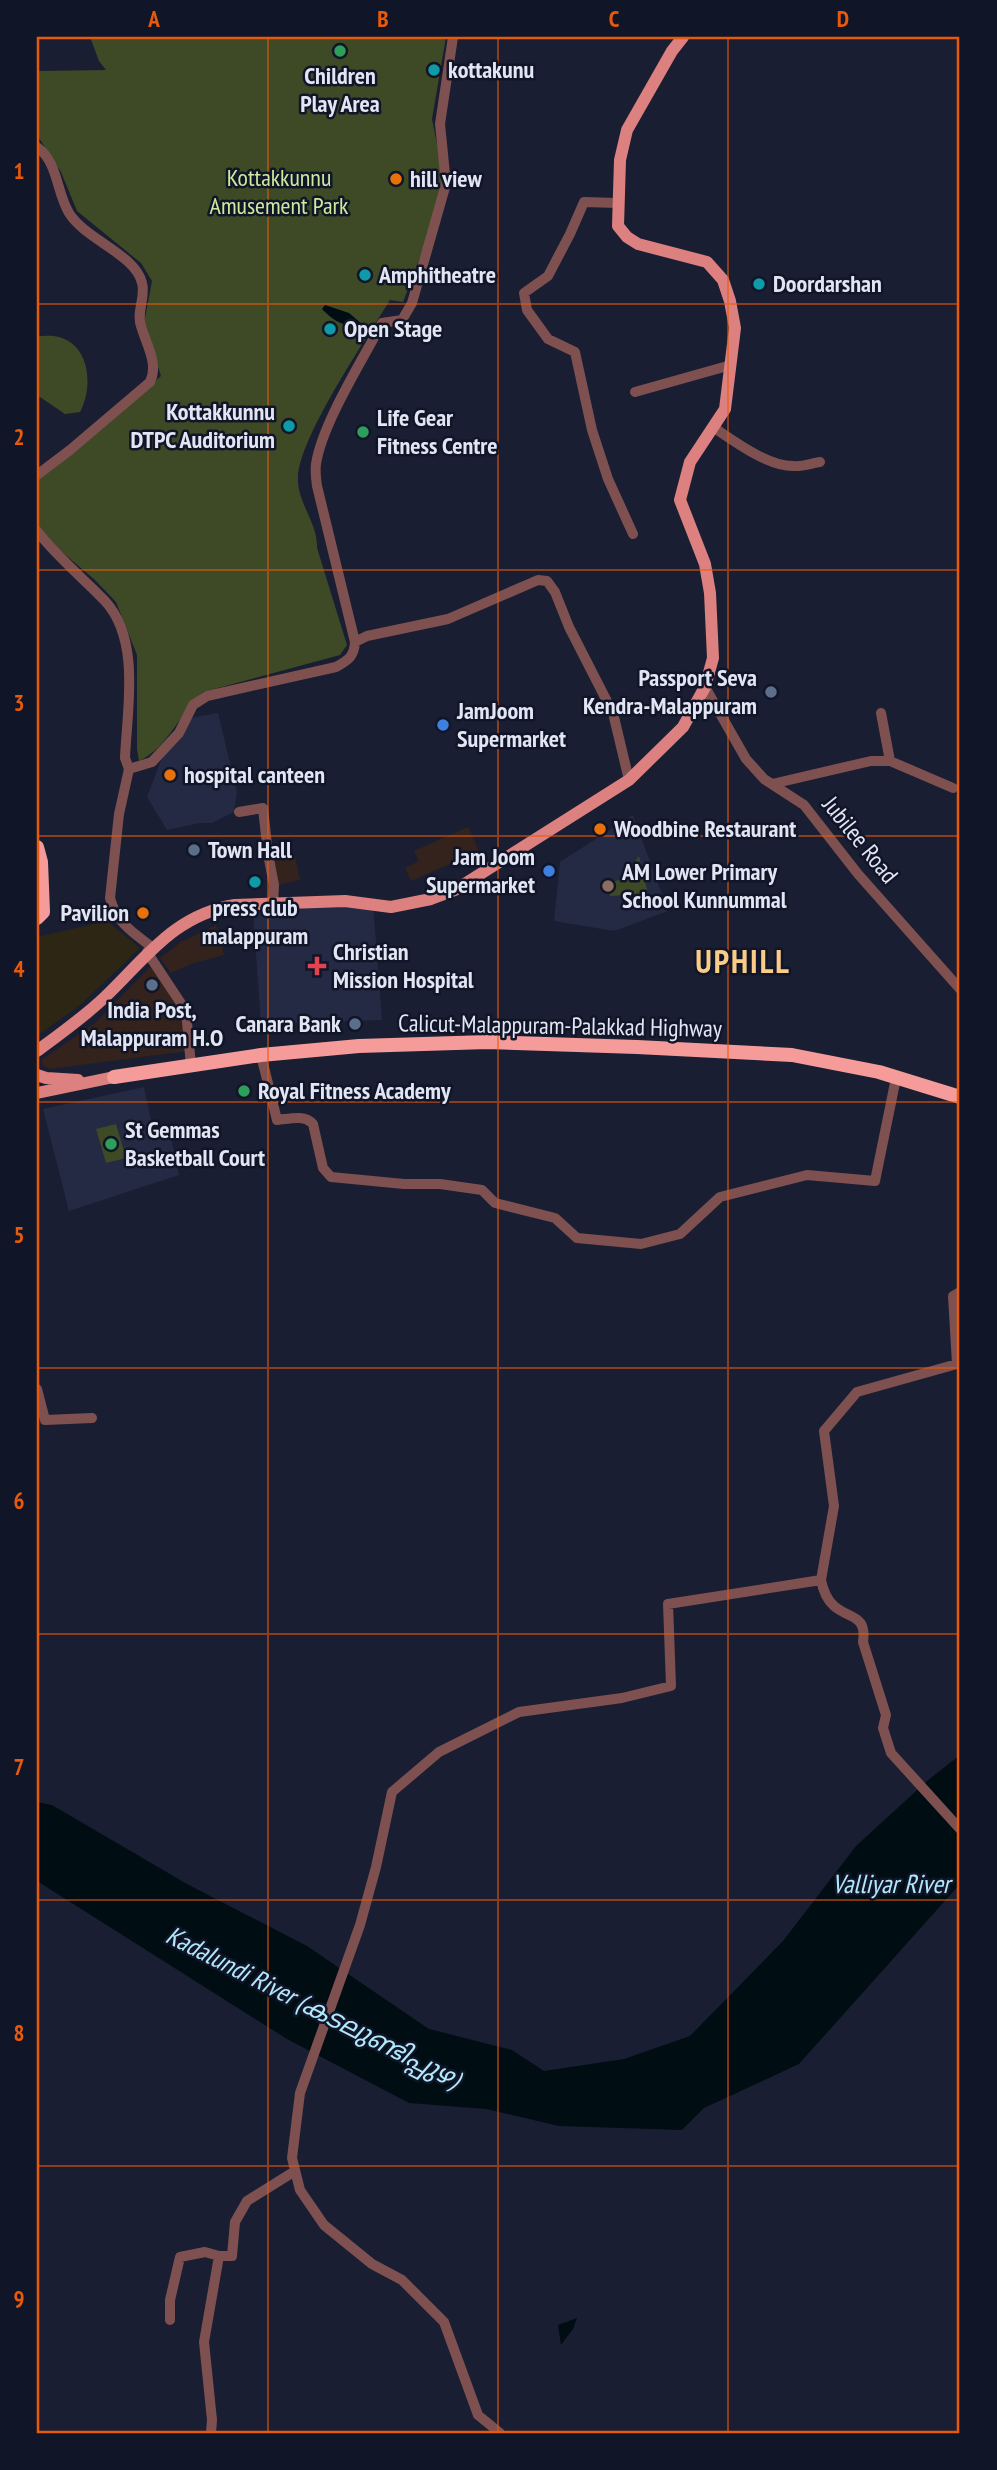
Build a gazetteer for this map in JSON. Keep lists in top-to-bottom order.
{
  "streets": {
    "highway": ["Calicut-Malappuram-Palakkad Highway"],
    "street": ["Jubilee Road"]
  },
  "districts": ["UPHILL"],
  "water": ["Valliyar River", "Kadalundi River (കടലുണ്ടിപ്പുഴ)"],
  "parks": ["Kottakkunnu Amusement Park"],
  "places": {
    "other": [
      "Children Play Area",
      "kottakunu",
      "hill view",
      "Amphitheatre",
      "Doordarshan",
      "Open Stage",
      "Kottakkunnu DTPC Auditorium",
      "Life Gear Fitness Centre",
      "Passport Seva Kendra-Malappuram",
      "JamJoom Supermarket",
      "hospital canteen",
      "Woodbine Restaurant",
      "Town Hall",
      "Jam Joom Supermarket",
      "press club malappuram",
      "AM Lower Primary School Kunnummal",
      "Pavilion",
      "India Post, Malappuram H.O",
      "Canara Bank",
      "Royal Fitness Academy",
      "St Gemmas Basketball Court"
    ],
    "health": ["Christian Mission Hospital"]
  },
  "grid": {
    "columns": [
      "A",
      "B",
      "C",
      "D"
    ],
    "rows": [
      "1",
      "2",
      "3",
      "4",
      "5",
      "6",
      "7",
      "8",
      "9"
    ]
  }
}
